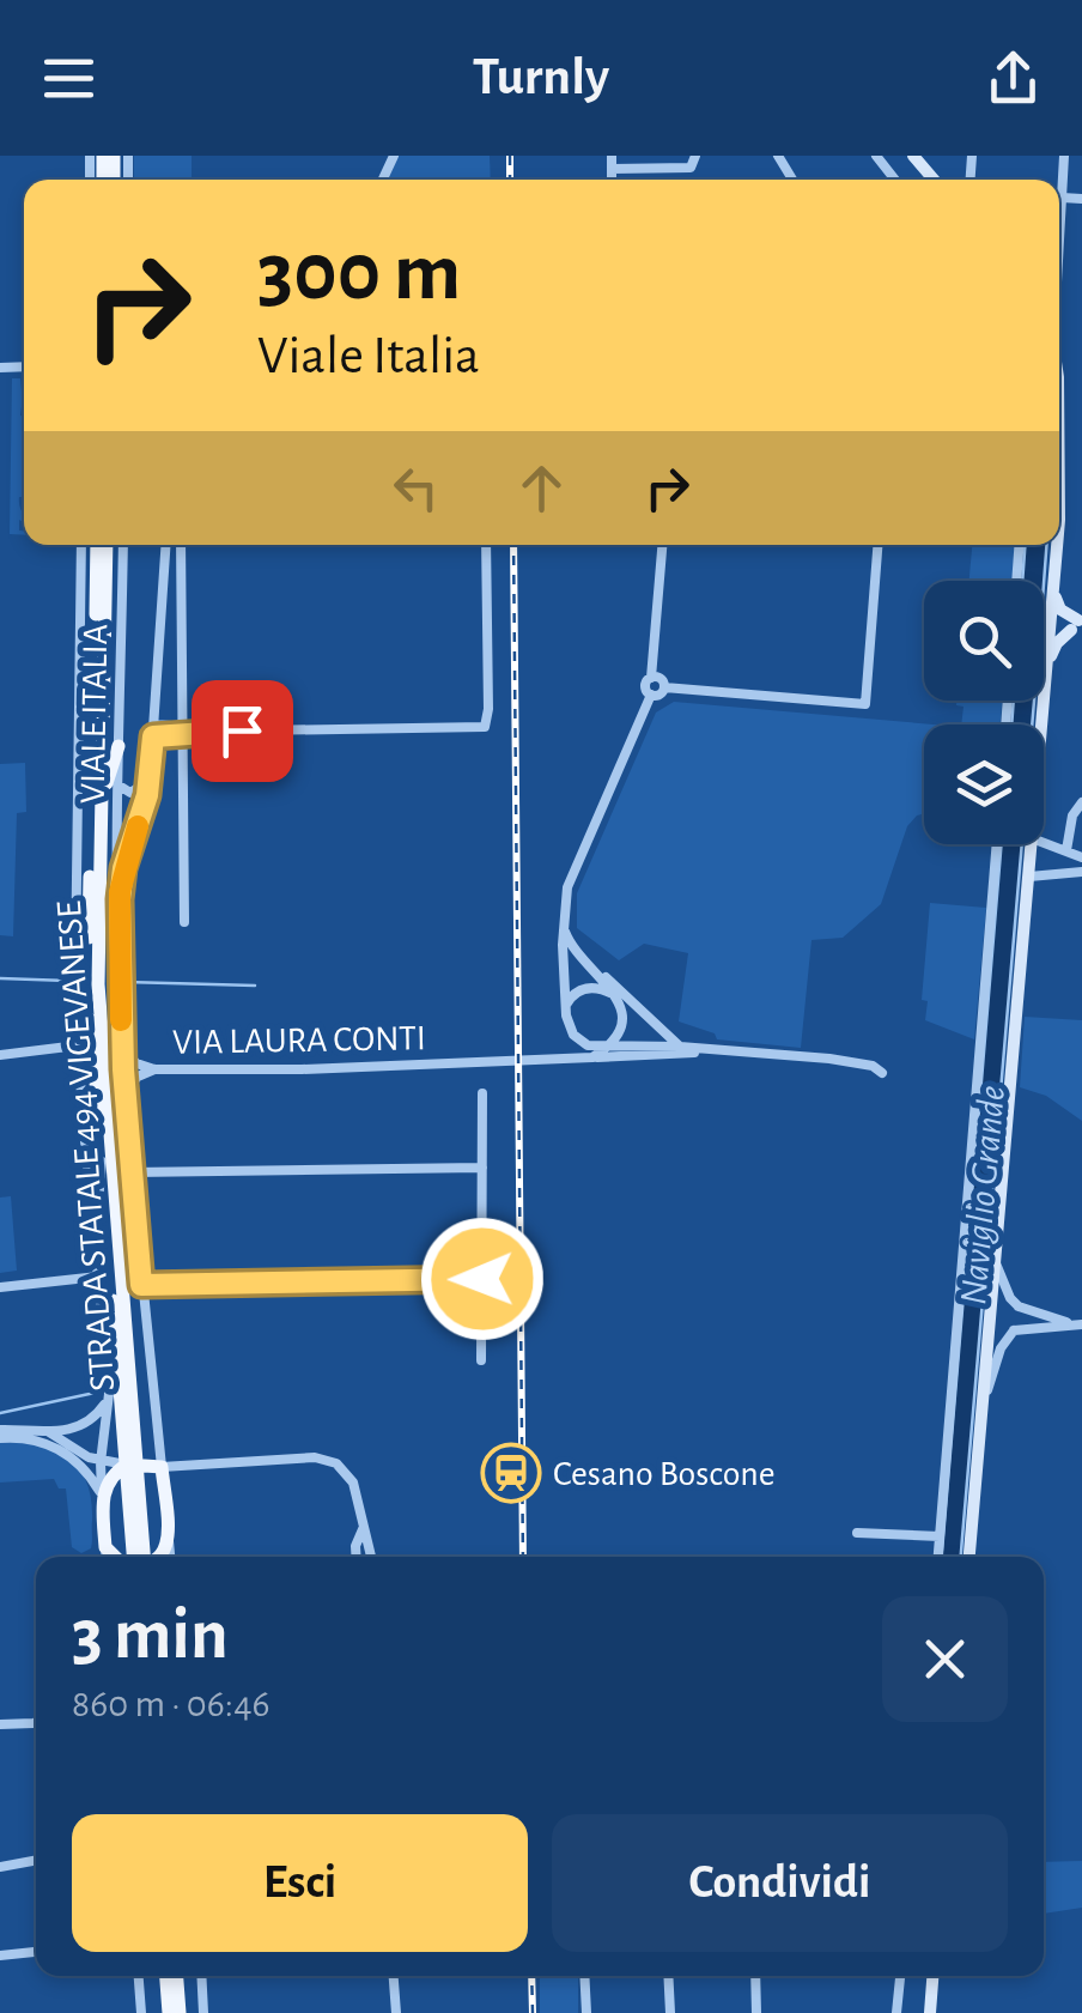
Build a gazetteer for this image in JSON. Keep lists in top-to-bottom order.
{
  "streets": {
    "main road": ["STRADA STATALE 494 VIGEVANESE"],
    "street": ["VIALE ITALIA", "VIA LAURA CONTI"]
  },
  "crossings": [
    ["VIALE ITALIA", "VIA LAURA CONTI"],
    ["VIALE ITALIA", "STRADA STATALE 494 VIGEVANESE"]
  ],
  "water": ["Naviglio Grande"],
  "places": {
    "station": ["Cesano Boscone"]
  },
  "page": {
    "header": "Turnly",
    "turn": ["300 m", "Viale Italia"],
    "heading": ["3 min", "860 m · 06:46"],
    "buttons": ["Esci", "Condividi"]
  }
}
